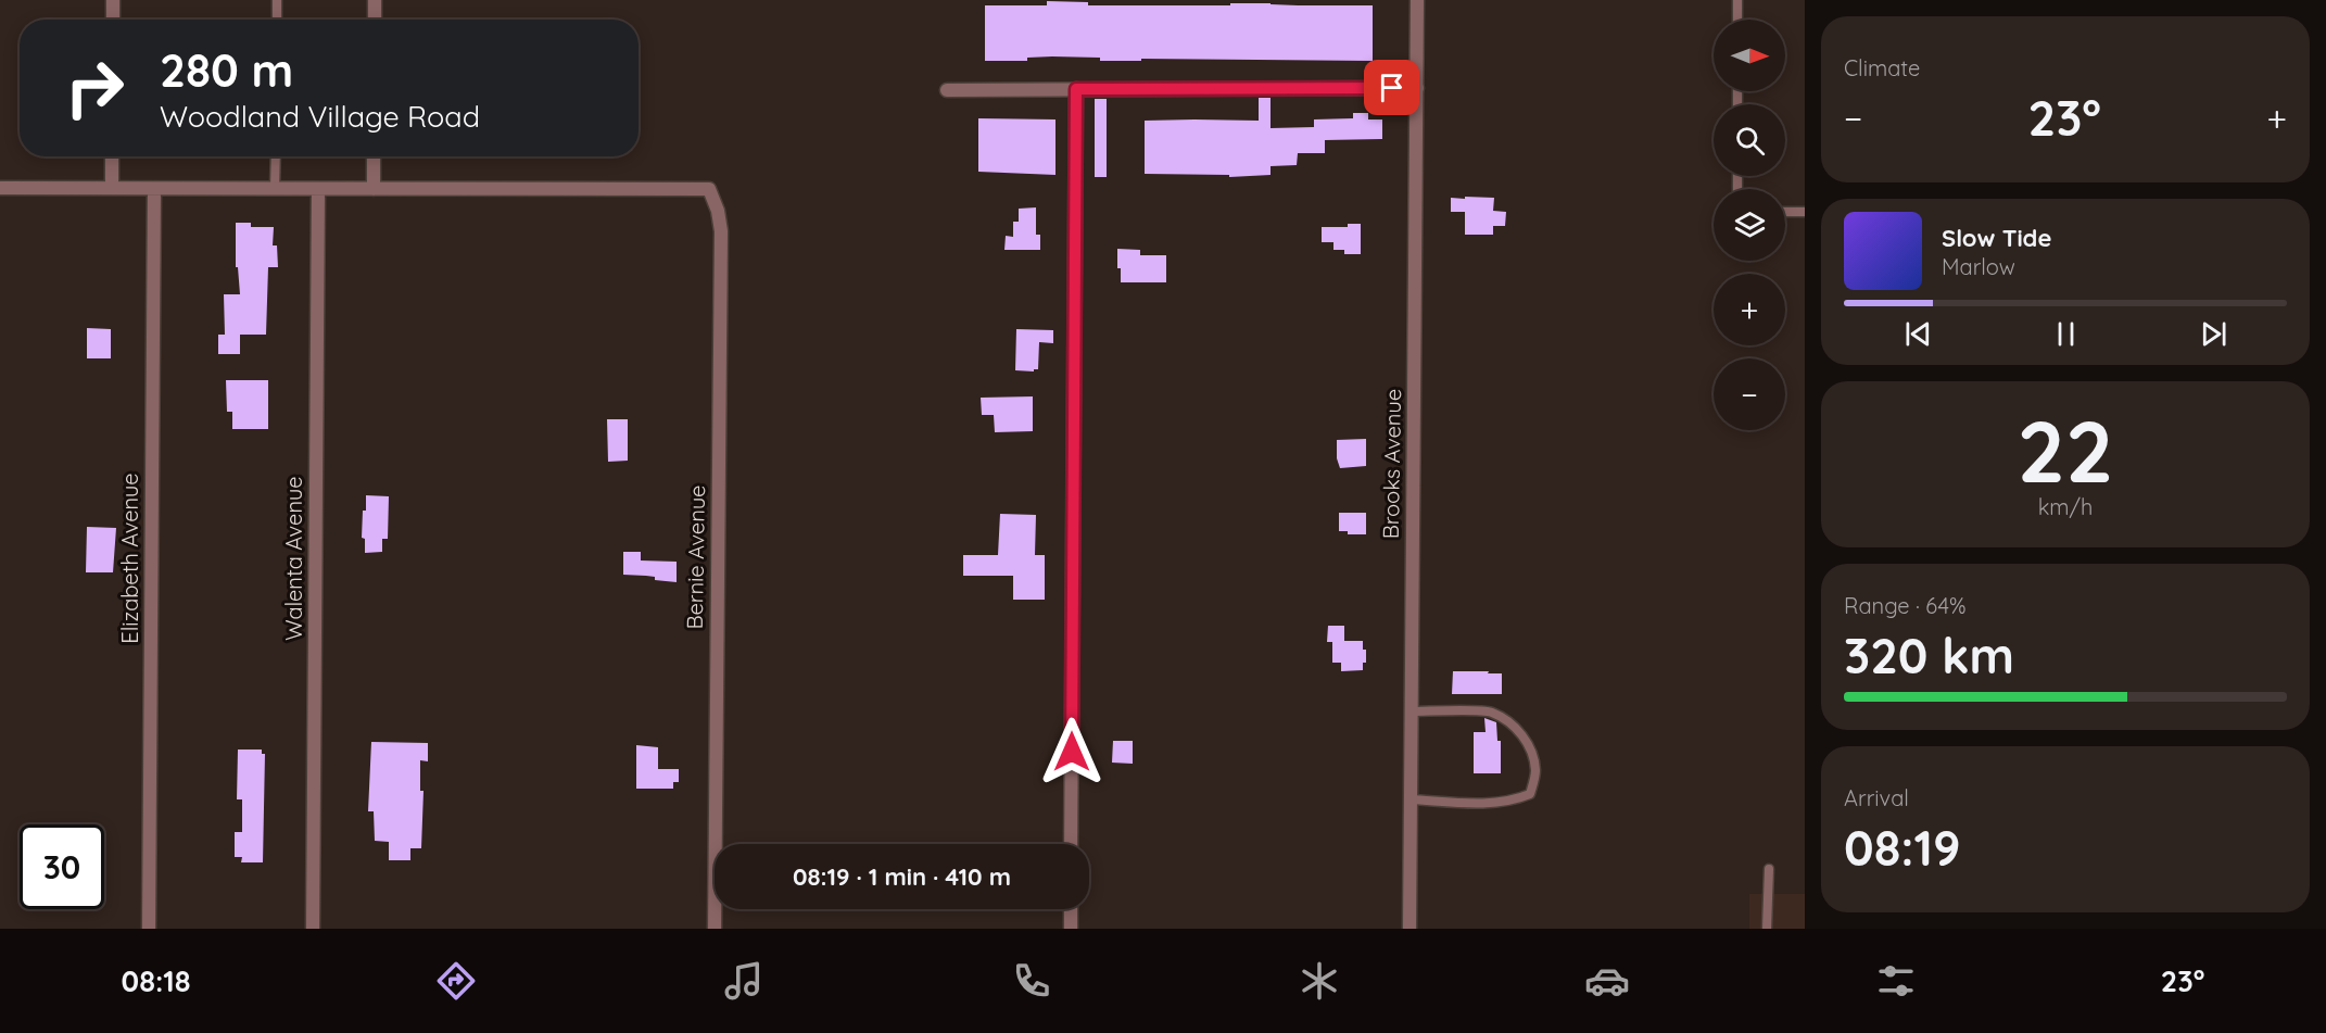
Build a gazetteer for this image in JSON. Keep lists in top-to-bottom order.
{
  "streets": {
    "street": [
      "Brooks Avenue",
      "Bernie Avenue",
      "Elizabeth Avenue",
      "Walenta Avenue"
    ]
  },
  "north": "right",
  "page": {
    "tile": [
      "Climate",
      ["22", "km/h"],
      ["Range · 64%", "320 km"],
      ["Arrival", "08:19"]
    ],
    "map_buttons": ["+", "−"],
    "turn": ["280 m", "Woodland Village Road"],
    "heat": ["−", "23°", "+"],
    "song": ["Slow Tide", "Marlow"],
    "limit": "30",
    "trip": "08:19 · 1 min · 410 m",
    "tabs": ["08:18", "23°"]
  }
}
